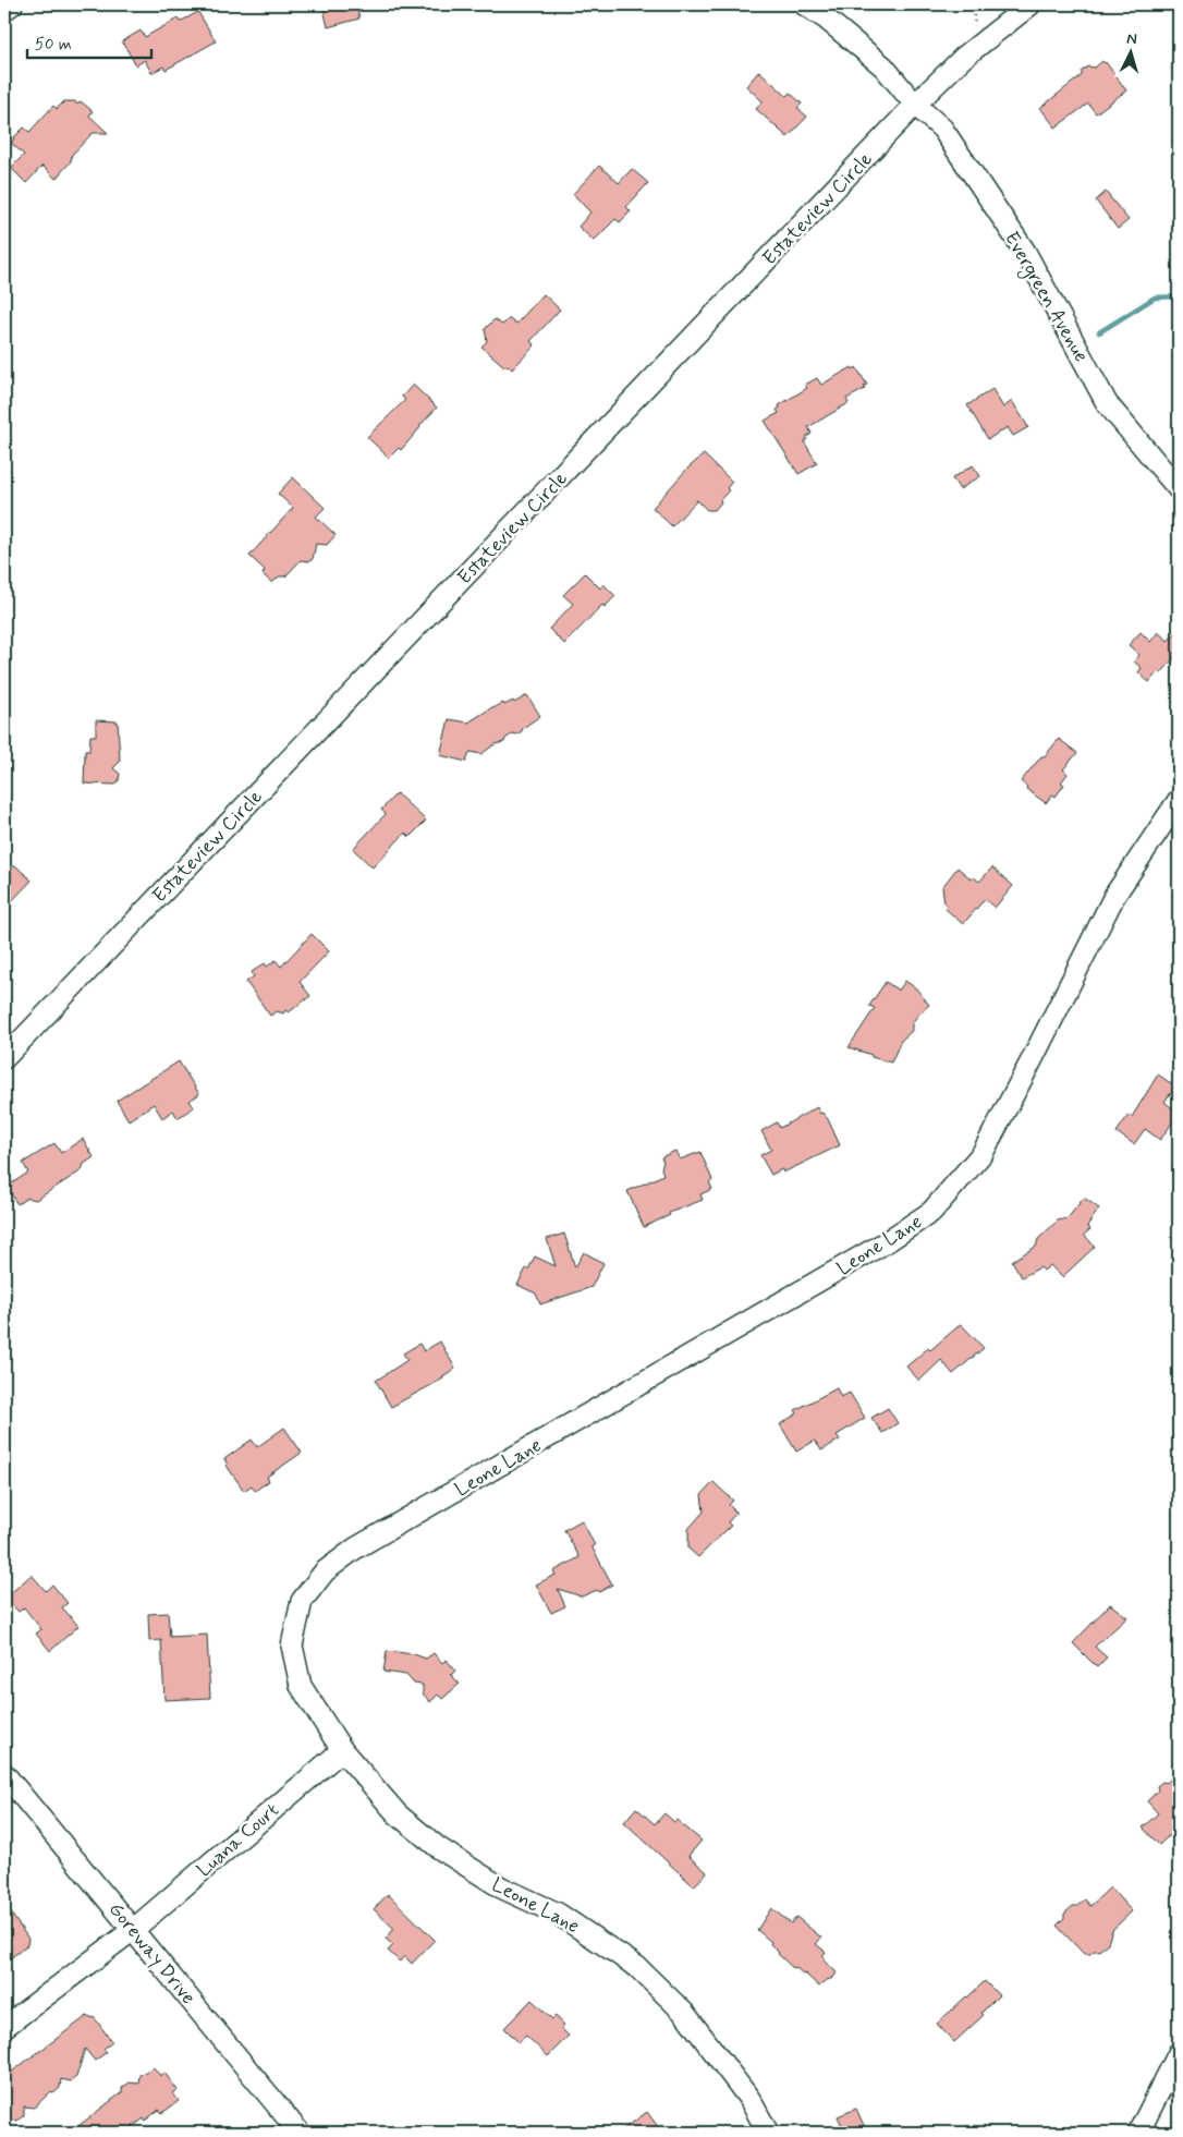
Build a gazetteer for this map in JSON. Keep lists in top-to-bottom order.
{
  "streets": {
    "street": [
      "Estateview Circle",
      "Evergreen Avenue",
      "Leone Lane",
      "Luana Court",
      "Goreway Drive"
    ]
  },
  "crossings": [
    ["Estateview Circle", "Evergreen Avenue"],
    ["Leone Lane", "Luana Court"],
    ["Luana Court", "Goreway Drive"]
  ],
  "scale_bar": "50 m",
  "north": "top"
}
